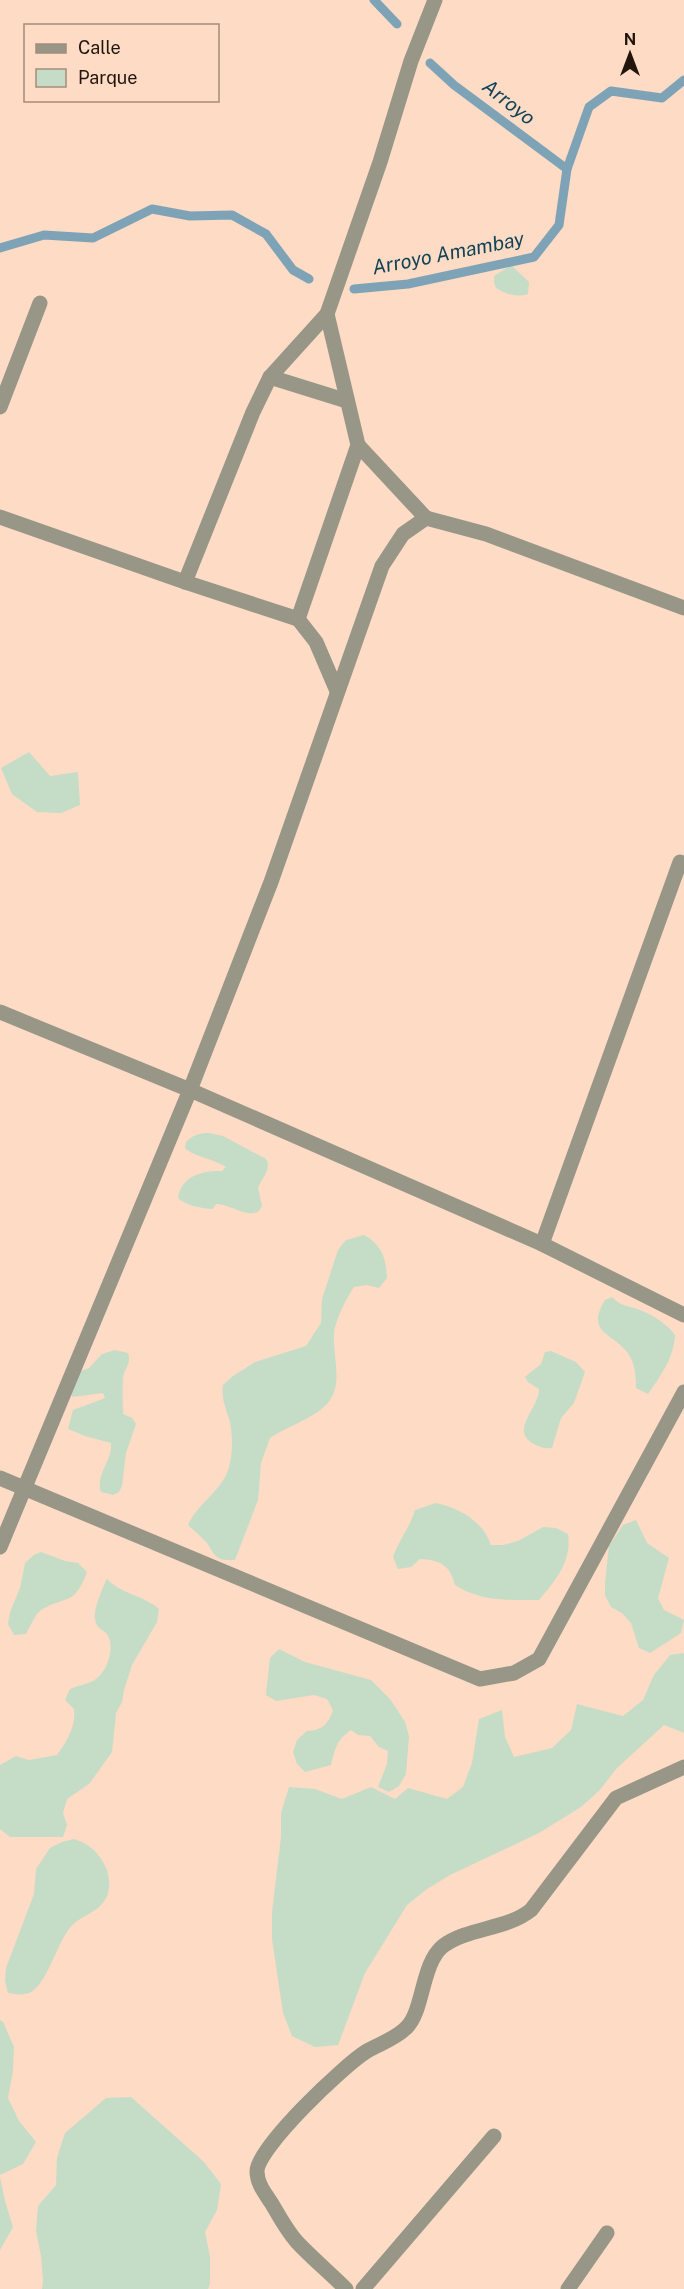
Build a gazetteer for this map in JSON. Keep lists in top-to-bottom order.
{
  "water": ["Arroyo", "Arroyo Amambay"],
  "legend": ["Calle", "Parque"],
  "north": "top"
}
